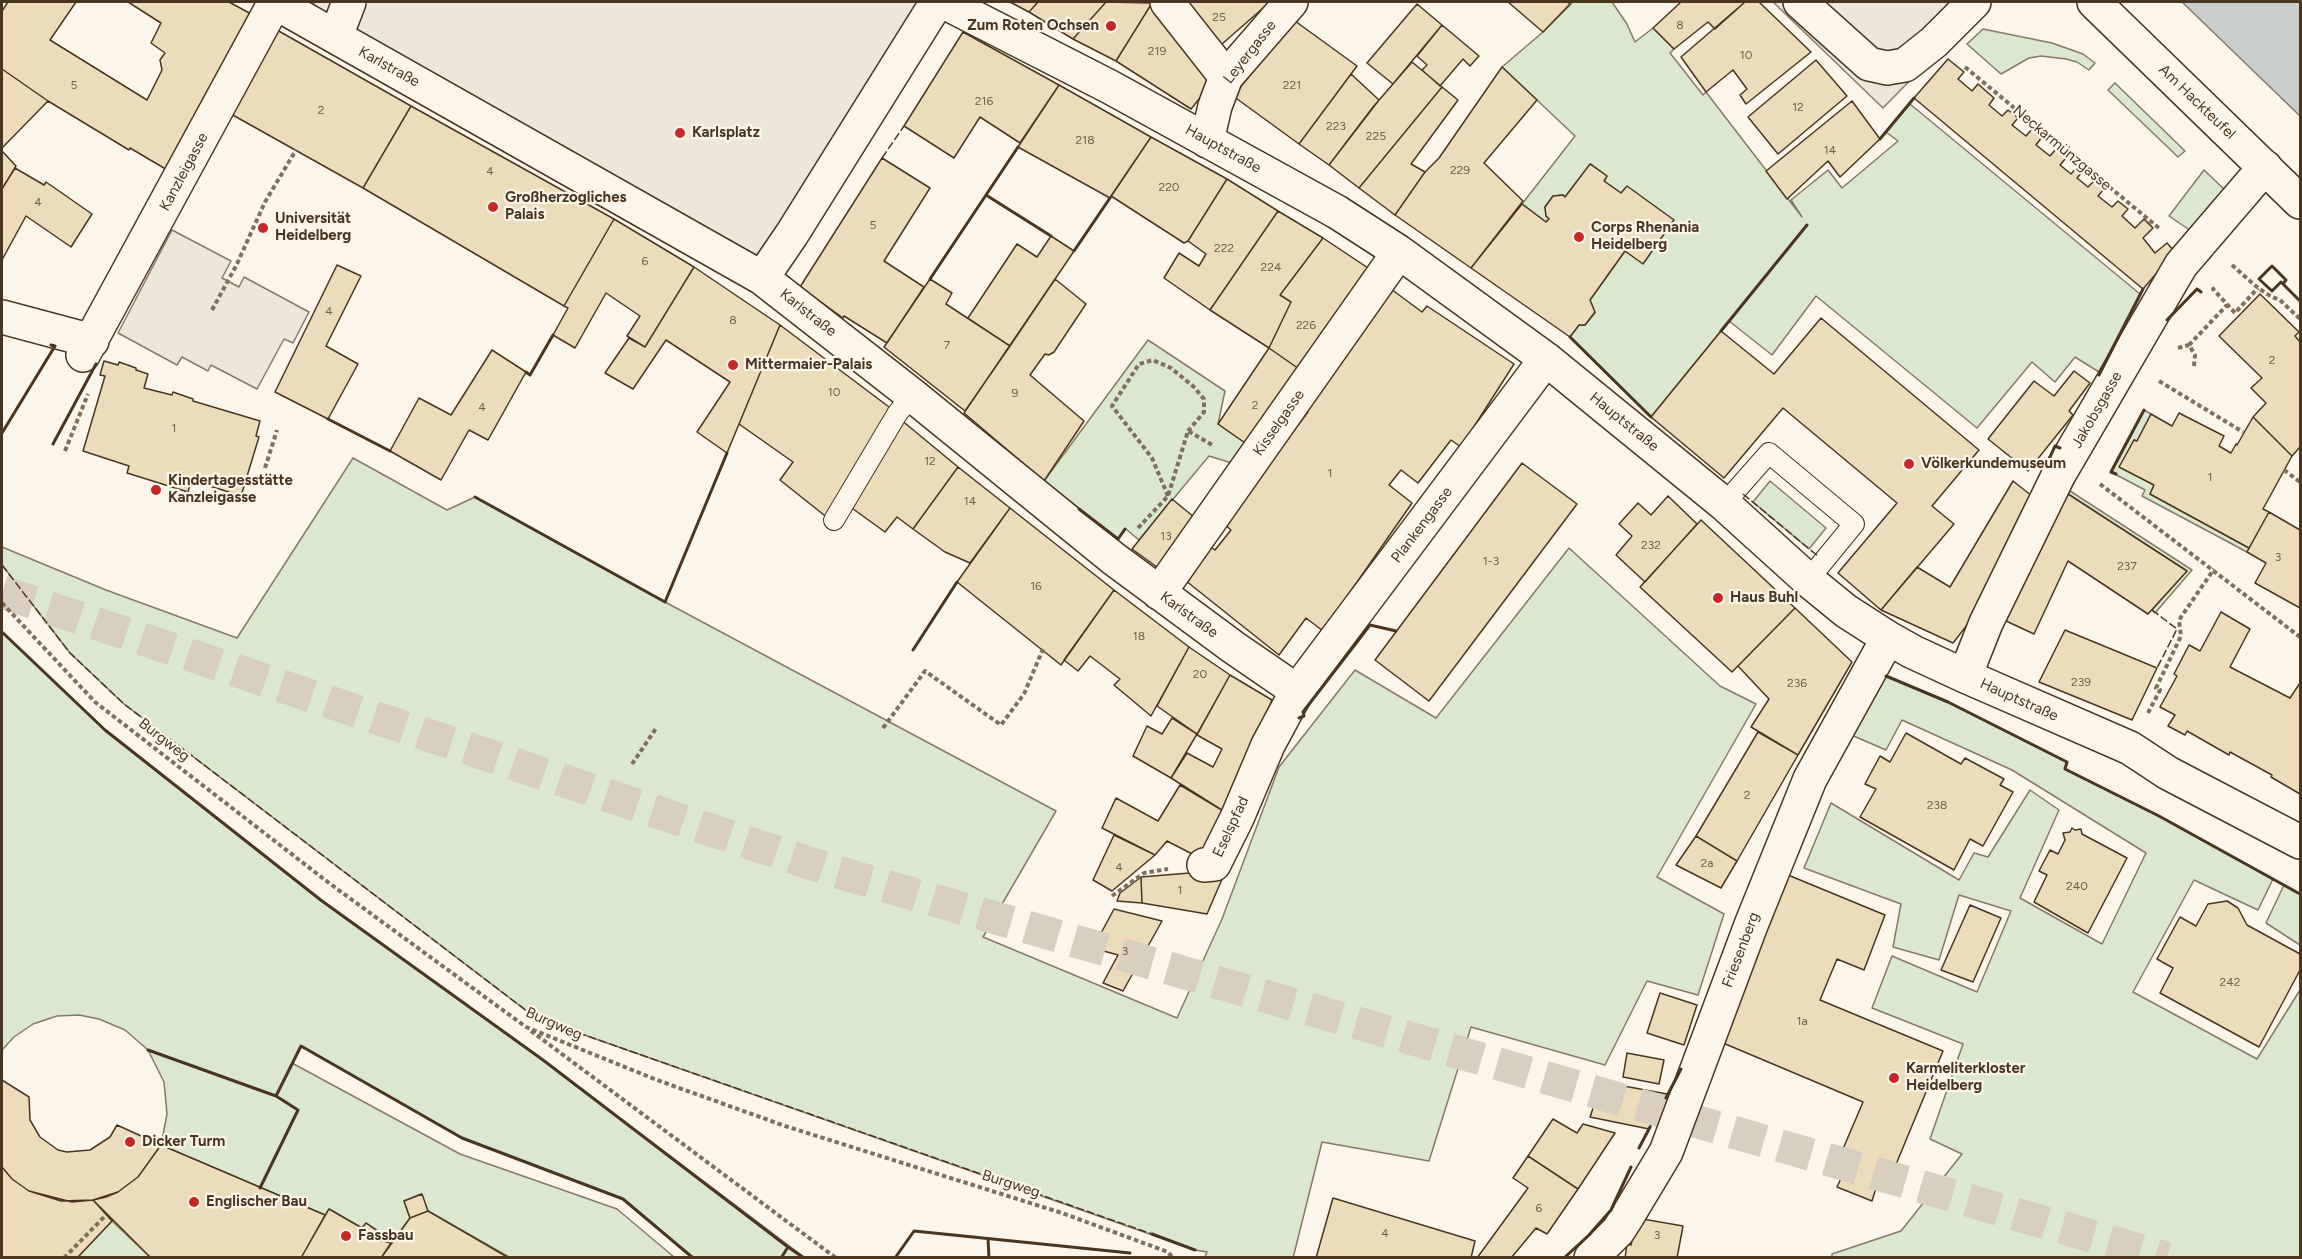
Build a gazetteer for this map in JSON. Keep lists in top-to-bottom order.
{
  "streets": {
    "street": [
      "Leyergasse",
      "Karlstraße",
      "Am Hackteufel",
      "Hauptstraße",
      "Kanzleigasse",
      "Jakobsgasse",
      "Kisselgasse",
      "Plankengasse",
      "Eselspfad",
      "Friesenberg"
    ],
    "path": ["Neckarmünzgasse", "Burgweg"]
  },
  "crossings": [
    ["Leyergasse", "Hauptstraße"],
    ["Karlstraße", "Kanzleigasse"],
    ["Karlstraße", "Kisselgasse"],
    ["Karlstraße", "Plankengasse"],
    ["Karlstraße", "Eselspfad"],
    ["Am Hackteufel", "Jakobsgasse"],
    ["Neckarmünzgasse", "Jakobsgasse"],
    ["Hauptstraße", "Jakobsgasse"],
    ["Hauptstraße", "Kisselgasse"],
    ["Hauptstraße", "Plankengasse"],
    ["Hauptstraße", "Friesenberg"],
    ["Plankengasse", "Eselspfad"]
  ],
  "places": [
    "Zum Roten Ochsen",
    "Karlsplatz",
    "Großherzogliches Palais",
    "Universität Heidelberg",
    "Corps Rhenania Heidelberg",
    "Mittermaier-Palais",
    "Völkerkundemuseum",
    "Kindertagesstätte Kanzleigasse",
    "Haus Buhl",
    "Karmeliterkloster Heidelberg",
    "Dicker Turm",
    "Englischer Bau",
    "Fassbau"
  ],
  "house_numbers": [
    "25",
    "8",
    "219",
    "10",
    "5",
    "221",
    "216",
    "12",
    "2",
    "223",
    "225",
    "218",
    "14",
    "229",
    "4",
    "220",
    "4",
    "5",
    "222",
    "6",
    "224",
    "4",
    "8",
    "226",
    "7",
    "2",
    "10",
    "9",
    "2",
    "4",
    "1",
    "12",
    "1",
    "1",
    "14",
    "13",
    "232",
    "3",
    "1-3",
    "237",
    "16",
    "18",
    "20",
    "239",
    "236",
    "2",
    "238",
    "2a",
    "4",
    "240",
    "1",
    "3",
    "242",
    "1a",
    "6",
    "4",
    "3"
  ]
}
